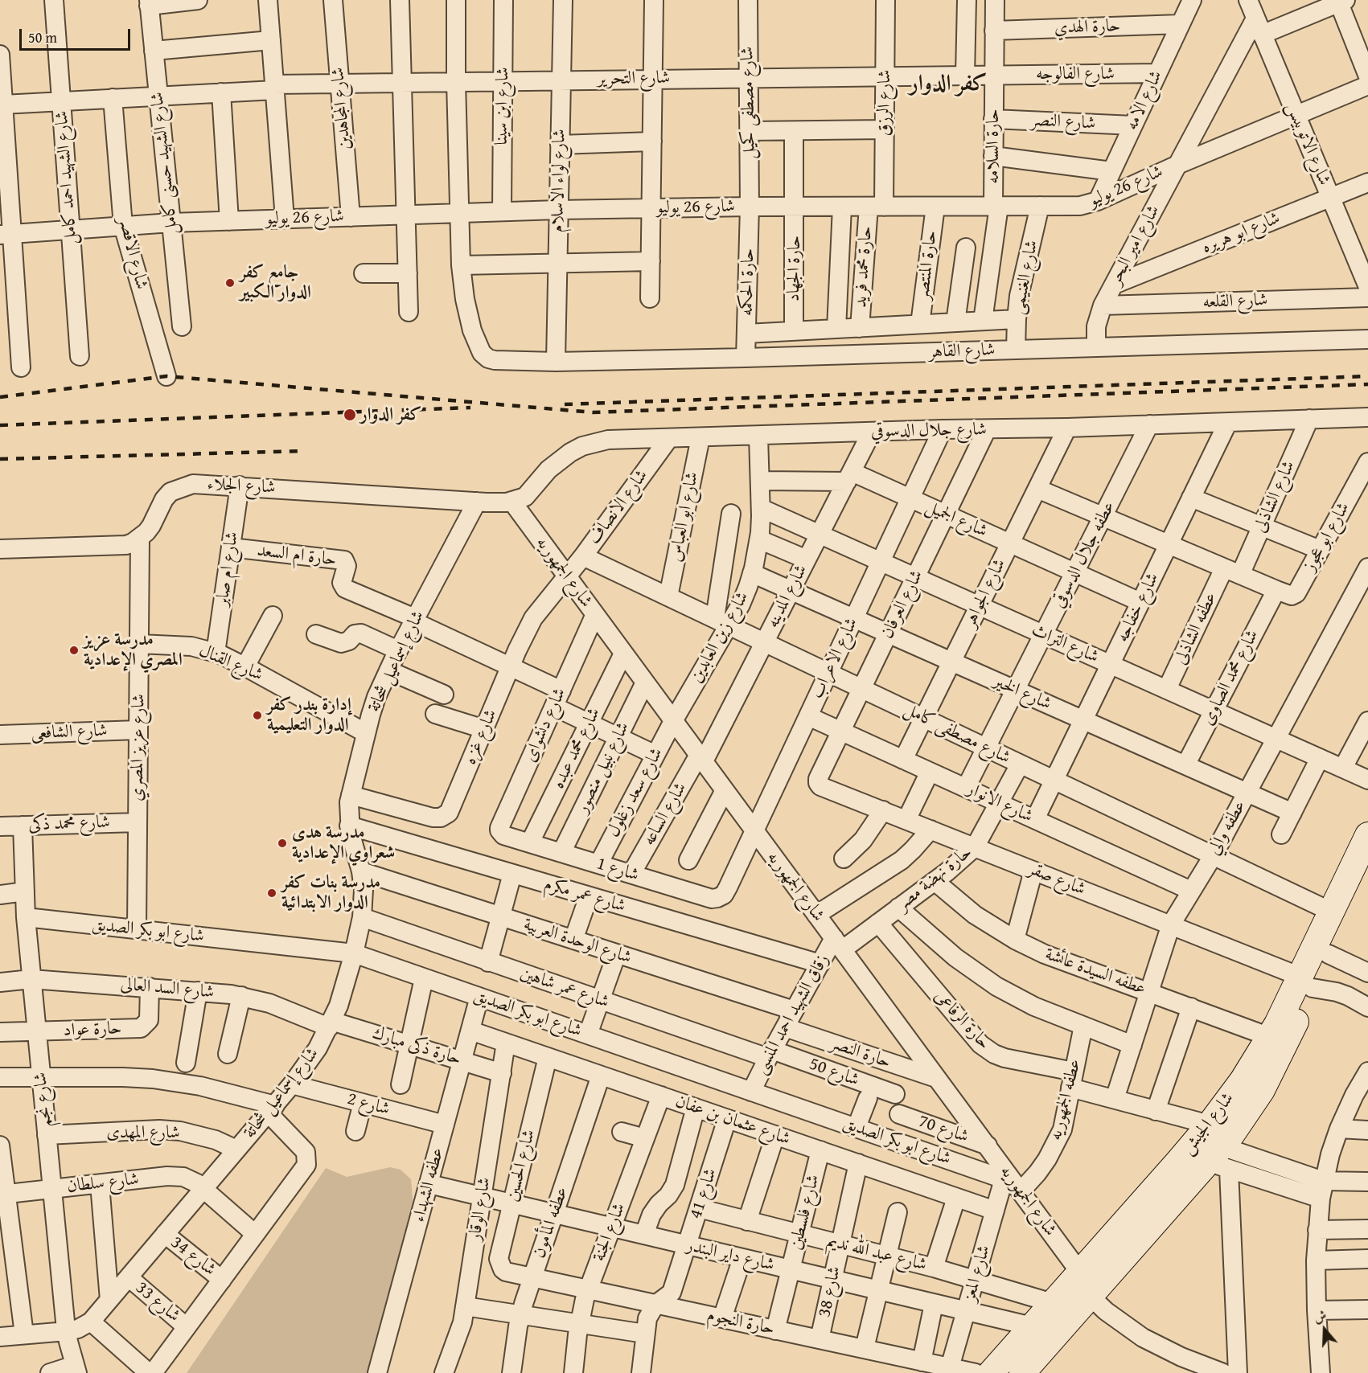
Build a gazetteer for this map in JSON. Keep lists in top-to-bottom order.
{
  "streets": {
    "main road": ["شارع الجيش"],
    "street": [
      "حارة الهدي",
      "شارع الفالوجه",
      "شارع التحرير",
      "شارع الامه",
      "شارع مصطفى كحيل",
      "شارع الرزق",
      "شارع ابن سينا",
      "شارع المجاهدين",
      "شارع النصر",
      "شارع الاتوبيس",
      "حارة السلامه",
      "شارع الشهيد حسنى كامل",
      "شارع الشهيد احمد كامل",
      "شارع لواء الاسلام",
      "شارع 26 يوليو",
      "شارع ابو هريره",
      "شارع امير البحر",
      "شارع الاقصر",
      "حارة المنتصر",
      "حارة محمد فريد",
      "حارة الجهاد",
      "شارع الغنيمى",
      "حارة الحكمه",
      "شارع القلعه",
      "شارع القاهر",
      "شارع جلال الدسوقي",
      "شارع الجلاء",
      "شارع الشاذلى",
      "شارع الانصاف",
      "شارع ابو العباس",
      "شارع الجميل",
      "شارع ابو عجوز",
      "عطفه جلال الدسوقي",
      "حارة ام السعد",
      "شارع ام صابر",
      "شارع الجمهوريه",
      "شارع الجواهر",
      "شارع المدينه",
      "شارع العرفان",
      "شارع خفاجه",
      "عطفه الشاذلى",
      "شارع زين العابدين",
      "شارع التراث",
      "شارع الاعراب",
      "شارع إسماعيل شحاتة",
      "شارع القنال",
      "شارع محمد الصاوى",
      "شارع الخير",
      "شارع دنشواى",
      "شارع الشافعى",
      "شارع مصطفى كامل",
      "شارع غزه",
      "شارع عزيز المصري",
      "شارع محمد عبده",
      "شارع نبيل منصور",
      "شارع سعد زغلول",
      "شارع الانوار",
      "شارع الساعه",
      "شارع محمد ذكى",
      "عطفه والي",
      "شارع 1",
      "حارة نهضة مصر",
      "شارع صقر",
      "شارع عمر مكرم",
      "شارع ابو بكر الصديق",
      "شارع الوحدة العربية",
      "عطفه السيدة عائشة",
      "شارع عمر شاهين",
      "شارع السد العالى",
      "زقاق الشهيد احمد المنسى",
      "حارة الرفاعى",
      "حارة عواد",
      "حارة ذكى مبارك",
      "حارة النصر",
      "شارع 50",
      "شارع نجم",
      "عطفه الجمهوريه",
      "شارع 2",
      "شارع عثمان بن عفان",
      "شارع 70",
      "شارع المهدى",
      "شارع الحسين",
      "شارع سلطان",
      "عطفه الشهداء",
      "شارع 41",
      "شارع الوقار",
      "شارع فلسطين",
      "عطفه المأمون",
      "شارع الجنة",
      "شارع عبد الله نديم",
      "شارع داير البندر",
      "شارع 34",
      "شارع المعز",
      "شارع 38",
      "شارع 33",
      "حارة النجوم"
    ]
  },
  "crossings": [
    ["حارة الهدي", "شارع الامه"],
    ["حارة الهدي", "حارة السلامه"],
    ["شارع الفالوجه", "شارع التحرير"],
    ["شارع الفالوجه", "شارع الامه"],
    ["شارع الفالوجه", "حارة السلامه"],
    ["شارع التحرير", "شارع مصطفى كحيل"],
    ["شارع التحرير", "شارع الرزق"],
    ["شارع التحرير", "شارع ابن سينا"],
    ["شارع التحرير", "شارع المجاهدين"],
    ["شارع التحرير", "حارة السلامه"],
    ["شارع التحرير", "شارع الشهيد حسنى كامل"],
    ["شارع التحرير", "شارع الشهيد احمد كامل"],
    ["شارع التحرير", "شارع لواء الاسلام"],
    ["شارع التحرير", "شارع الاقصر"],
    ["شارع التحرير", "شارع القاهر"],
    ["شارع الامه", "شارع النصر"],
    ["شارع الامه", "شارع 26 يوليو"],
    ["شارع مصطفى كحيل", "شارع 26 يوليو"],
    ["شارع مصطفى كحيل", "حارة الحكمه"],
    ["شارع الرزق", "شارع 26 يوليو"],
    ["شارع الرزق", "حارة محمد فريد"],
    ["شارع ابن سينا", "شارع 26 يوليو"],
    ["شارع المجاهدين", "شارع 26 يوليو"],
    ["شارع النصر", "حارة السلامه"],
    ["شارع الاتوبيس", "شارع 26 يوليو"],
    ["شارع الاتوبيس", "شارع ابو هريره"],
    ["شارع الاتوبيس", "شارع امير البحر"],
    ["حارة السلامه", "شارع 26 يوليو"],
    ["حارة السلامه", "شارع القاهر"],
    ["شارع الشهيد حسنى كامل", "شارع 26 يوليو"],
    ["شارع الشهيد احمد كامل", "شارع 26 يوليو"],
    ["شارع لواء الاسلام", "شارع 26 يوليو"],
    ["شارع لواء الاسلام", "شارع القاهر"],
    ["شارع 26 يوليو", "شارع امير البحر"],
    ["شارع 26 يوليو", "شارع الاقصر"],
    ["شارع 26 يوليو", "حارة المنتصر"],
    ["شارع 26 يوليو", "حارة محمد فريد"],
    ["شارع 26 يوليو", "حارة الجهاد"],
    ["شارع 26 يوليو", "شارع الغنيمى"],
    ["شارع 26 يوليو", "حارة الحكمه"],
    ["شارع 26 يوليو", "شارع القاهر"],
    ["شارع ابو هريره", "شارع امير البحر"],
    ["شارع امير البحر", "شارع القلعه"],
    ["شارع امير البحر", "شارع القاهر"],
    ["حارة المنتصر", "شارع القاهر"],
    ["حارة محمد فريد", "شارع القاهر"],
    ["حارة الجهاد", "شارع القاهر"],
    ["شارع الغنيمى", "شارع القاهر"],
    ["حارة الحكمه", "شارع القاهر"],
    ["شارع جلال الدسوقي", "شارع الجلاء"],
    ["شارع جلال الدسوقي", "شارع الشاذلى"],
    ["شارع جلال الدسوقي", "شارع الانصاف"],
    ["شارع جلال الدسوقي", "شارع ابو العباس"],
    ["شارع جلال الدسوقي", "عطفه جلال الدسوقي"],
    ["شارع جلال الدسوقي", "شارع الجمهوريه"],
    ["شارع جلال الدسوقي", "شارع الجواهر"],
    ["شارع جلال الدسوقي", "شارع المدينه"],
    ["شارع جلال الدسوقي", "شارع العرفان"],
    ["شارع جلال الدسوقي", "شارع خفاجه"],
    ["شارع جلال الدسوقي", "شارع زين العابدين"],
    ["شارع جلال الدسوقي", "شارع الاعراب"],
    ["شارع الجلاء", "شارع ام صابر"],
    ["شارع الجلاء", "شارع الجمهوريه"],
    ["شارع الجلاء", "شارع إسماعيل شحاتة"],
    ["شارع الجلاء", "شارع عزيز المصري"],
    ["شارع الشاذلى", "عطفه الشاذلى"],
    ["شارع الانصاف", "شارع الجمهوريه"],
    ["شارع الانصاف", "شارع مصطفى كامل"],
    ["شارع الانصاف", "شارع غزه"],
    ["شارع ابو العباس", "شارع مصطفى كامل"],
    ["شارع الجميل", "عطفه جلال الدسوقي"],
    ["شارع الجميل", "شارع الجواهر"],
    ["شارع الجميل", "شارع المدينه"],
    ["شارع الجميل", "شارع العرفان"],
    ["شارع الجميل", "شارع خفاجه"],
    ["شارع الجميل", "شارع زين العابدين"],
    ["شارع الجميل", "شارع الاعراب"],
    ["شارع ابو عجوز", "شارع محمد الصاوى"],
    ["عطفه جلال الدسوقي", "شارع التراث"],
    ["عطفه جلال الدسوقي", "شارع الخير"],
    ["عطفه جلال الدسوقي", "شارع مصطفى كامل"],
    ["عطفه جلال الدسوقي", "شارع الانوار"],
    ["حارة ام السعد", "شارع ام صابر"],
    ["حارة ام السعد", "شارع إسماعيل شحاتة"],
    ["شارع ام صابر", "شارع القنال"],
    ["شارع الجمهوريه", "شارع المدينه"],
    ["شارع الجمهوريه", "شارع زين العابدين"],
    ["شارع الجمهوريه", "شارع الاعراب"],
    ["شارع الجمهوريه", "شارع دنشواى"],
    ["شارع الجمهوريه", "شارع غزه"],
    ["شارع الجمهوريه", "شارع محمد عبده"],
    ["شارع الجمهوريه", "شارع نبيل منصور"],
    ["شارع الجمهوريه", "شارع سعد زغلول"],
    ["شارع الجمهوريه", "شارع الساعه"],
    ["شارع الجمهوريه", "حارة نهضة مصر"],
    ["شارع الجمهوريه", "شارع ابو بكر الصديق"],
    ["شارع الجمهوريه", "زقاق الشهيد احمد المنسى"],
    ["شارع الجمهوريه", "حارة النصر"],
    ["شارع الجمهوريه", "عطفه الجمهوريه"],
    ["شارع الجمهوريه", "شارع الجيش"],
    ["شارع الجمهوريه", "شارع 70"],
    ["شارع الجمهوريه", "شارع المعز"],
    ["شارع الجواهر", "شارع التراث"],
    ["شارع الجواهر", "شارع الخير"],
    ["شارع الجواهر", "شارع مصطفى كامل"],
    ["شارع الجواهر", "شارع الانوار"],
    ["شارع المدينه", "شارع التراث"],
    ["شارع المدينه", "شارع الخير"],
    ["شارع المدينه", "شارع مصطفى كامل"],
    ["شارع المدينه", "شارع الساعه"],
    ["شارع العرفان", "شارع التراث"],
    ["شارع العرفان", "شارع الخير"],
    ["شارع العرفان", "شارع مصطفى كامل"],
    ["شارع العرفان", "شارع الانوار"],
    ["شارع العرفان", "شارع صقر"],
    ["شارع خفاجه", "شارع التراث"],
    ["شارع خفاجه", "شارع الخير"],
    ["شارع خفاجه", "شارع مصطفى كامل"],
    ["شارع خفاجه", "شارع الانوار"],
    ["عطفه الشاذلى", "شارع التراث"],
    ["شارع زين العابدين", "شارع التراث"],
    ["شارع زين العابدين", "شارع الخير"],
    ["شارع زين العابدين", "شارع مصطفى كامل"],
    ["شارع زين العابدين", "شارع سعد زغلول"],
    ["شارع التراث", "شارع الاعراب"],
    ["شارع التراث", "شارع محمد الصاوى"],
    ["شارع التراث", "عطفه والي"],
    ["شارع الاعراب", "شارع الخير"],
    ["شارع الاعراب", "شارع مصطفى كامل"],
    ["شارع الاعراب", "شارع الانوار"],
    ["شارع الاعراب", "شارع 1"],
    ["شارع إسماعيل شحاتة", "شارع القنال"],
    ["شارع إسماعيل شحاتة", "شارع غزه"],
    ["شارع إسماعيل شحاتة", "شارع عمر مكرم"],
    ["شارع إسماعيل شحاتة", "شارع ابو بكر الصديق"],
    ["شارع إسماعيل شحاتة", "شارع الوحدة العربية"],
    ["شارع إسماعيل شحاتة", "شارع عمر شاهين"],
    ["شارع إسماعيل شحاتة", "شارع السد العالى"],
    ["شارع إسماعيل شحاتة", "حارة ذكى مبارك"],
    ["شارع إسماعيل شحاتة", "شارع نجم"],
    ["شارع إسماعيل شحاتة", "شارع 2"],
    ["شارع إسماعيل شحاتة", "شارع المهدى"],
    ["شارع إسماعيل شحاتة", "شارع سلطان"],
    ["شارع إسماعيل شحاتة", "شارع 34"],
    ["شارع إسماعيل شحاتة", "شارع 33"],
    ["شارع القنال", "شارع عزيز المصري"],
    ["شارع محمد الصاوى", "شارع الخير"],
    ["شارع الخير", "عطفه والي"],
    ["شارع دنشواى", "شارع 1"],
    ["شارع الشافعى", "شارع عزيز المصري"],
    ["شارع مصطفى كامل", "عطفه والي"],
    ["شارع مصطفى كامل", "حارة نهضة مصر"],
    ["شارع مصطفى كامل", "شارع الجيش"],
    ["شارع عزيز المصري", "شارع محمد ذكى"],
    ["شارع عزيز المصري", "شارع ابو بكر الصديق"],
    ["شارع محمد عبده", "شارع 1"],
    ["شارع نبيل منصور", "شارع 1"],
    ["شارع سعد زغلول", "شارع 1"],
    ["شارع الانوار", "عطفه والي"],
    ["شارع الانوار", "حارة نهضة مصر"],
    ["شارع الساعه", "شارع 1"],
    ["شارع محمد ذكى", "شارع نجم"],
    ["عطفه والي", "شارع صقر"],
    ["عطفه والي", "عطفه السيدة عائشة"],
    ["عطفه والي", "حارة الرفاعى"],
    ["حارة نهضة مصر", "شارع صقر"],
    ["حارة نهضة مصر", "عطفه السيدة عائشة"],
    ["حارة نهضة مصر", "زقاق الشهيد احمد المنسى"],
    ["حارة نهضة مصر", "حارة الرفاعى"],
    ["شارع صقر", "شارع الجيش"],
    ["شارع عمر مكرم", "زقاق الشهيد احمد المنسى"],
    ["شارع ابو بكر الصديق", "زقاق الشهيد احمد المنسى"],
    ["شارع ابو بكر الصديق", "شارع نجم"],
    ["شارع ابو بكر الصديق", "عطفه الجمهوريه"],
    ["شارع ابو بكر الصديق", "عطفه الشهداء"],
    ["شارع ابو بكر الصديق", "شارع المعز"],
    ["شارع الوحدة العربية", "زقاق الشهيد احمد المنسى"],
    ["عطفه السيدة عائشة", "شارع الجيش"],
    ["شارع عمر شاهين", "زقاق الشهيد احمد المنسى"],
    ["شارع عمر شاهين", "شارع 50"],
    ["شارع السد العالى", "حارة عواد"],
    ["شارع السد العالى", "حارة ذكى مبارك"],
    ["شارع السد العالى", "شارع نجم"],
    ["زقاق الشهيد احمد المنسى", "حارة النصر"],
    ["زقاق الشهيد احمد المنسى", "شارع 50"],
    ["حارة الرفاعى", "عطفه الجمهوريه"],
    ["حارة الرفاعى", "شارع الجيش"],
    ["حارة عواد", "شارع نجم"],
    ["حارة ذكى مبارك", "عطفه الشهداء"],
    ["حارة ذكى مبارك", "شارع الوقار"],
    ["شارع نجم", "شارع المهدى"],
    ["شارع نجم", "شارع سلطان"],
    ["عطفه الجمهوريه", "شارع المعز"],
    ["شارع 2", "عطفه الشهداء"],
    ["شارع عثمان بن عفان", "شارع الحسين"],
    ["شارع عثمان بن عفان", "عطفه الشهداء"],
    ["شارع عثمان بن عفان", "شارع 41"],
    ["شارع عثمان بن عفان", "شارع الوقار"],
    ["شارع عثمان بن عفان", "شارع فلسطين"],
    ["شارع عثمان بن عفان", "عطفه المأمون"],
    ["شارع عثمان بن عفان", "شارع الجنة"],
    ["شارع عثمان بن عفان", "شارع المعز"],
    ["شارع عثمان بن عفان", "شارع 38"],
    ["شارع الجيش", "شارع عبد الله نديم"],
    ["شارع الجيش", "شارع داير البندر"],
    ["شارع الحسين", "شارع داير البندر"],
    ["شارع الحسين", "حارة النجوم"],
    ["عطفه الشهداء", "شارع داير البندر"],
    ["شارع 41", "شارع عبد الله نديم"],
    ["شارع 41", "شارع داير البندر"],
    ["شارع 41", "حارة النجوم"],
    ["شارع الوقار", "شارع داير البندر"],
    ["شارع فلسطين", "شارع عبد الله نديم"],
    ["شارع فلسطين", "شارع داير البندر"],
    ["شارع فلسطين", "حارة النجوم"],
    ["عطفه المأمون", "شارع داير البندر"],
    ["عطفه المأمون", "حارة النجوم"],
    ["شارع الجنة", "شارع داير البندر"],
    ["شارع الجنة", "حارة النجوم"],
    ["شارع عبد الله نديم", "شارع المعز"],
    ["شارع عبد الله نديم", "شارع 38"],
    ["شارع داير البندر", "شارع المعز"],
    ["شارع داير البندر", "شارع 38"],
    ["شارع المعز", "حارة النجوم"],
    ["شارع 38", "حارة النجوم"]
  ],
  "districts": ["كفر الدوار"],
  "places": [
    "جامع كفر الدوار الكبير",
    "كفر الدوار",
    "مدرسة عزيز المصري الإعدادية",
    "إدارة بندر كفر الدوار التعليمية",
    "مدرسة هدى شعراوي الإعدادية",
    "مدرسة بنات كفر الدوار الابتدائية"
  ],
  "scale_bar": "50 m",
  "north": "top"
}
